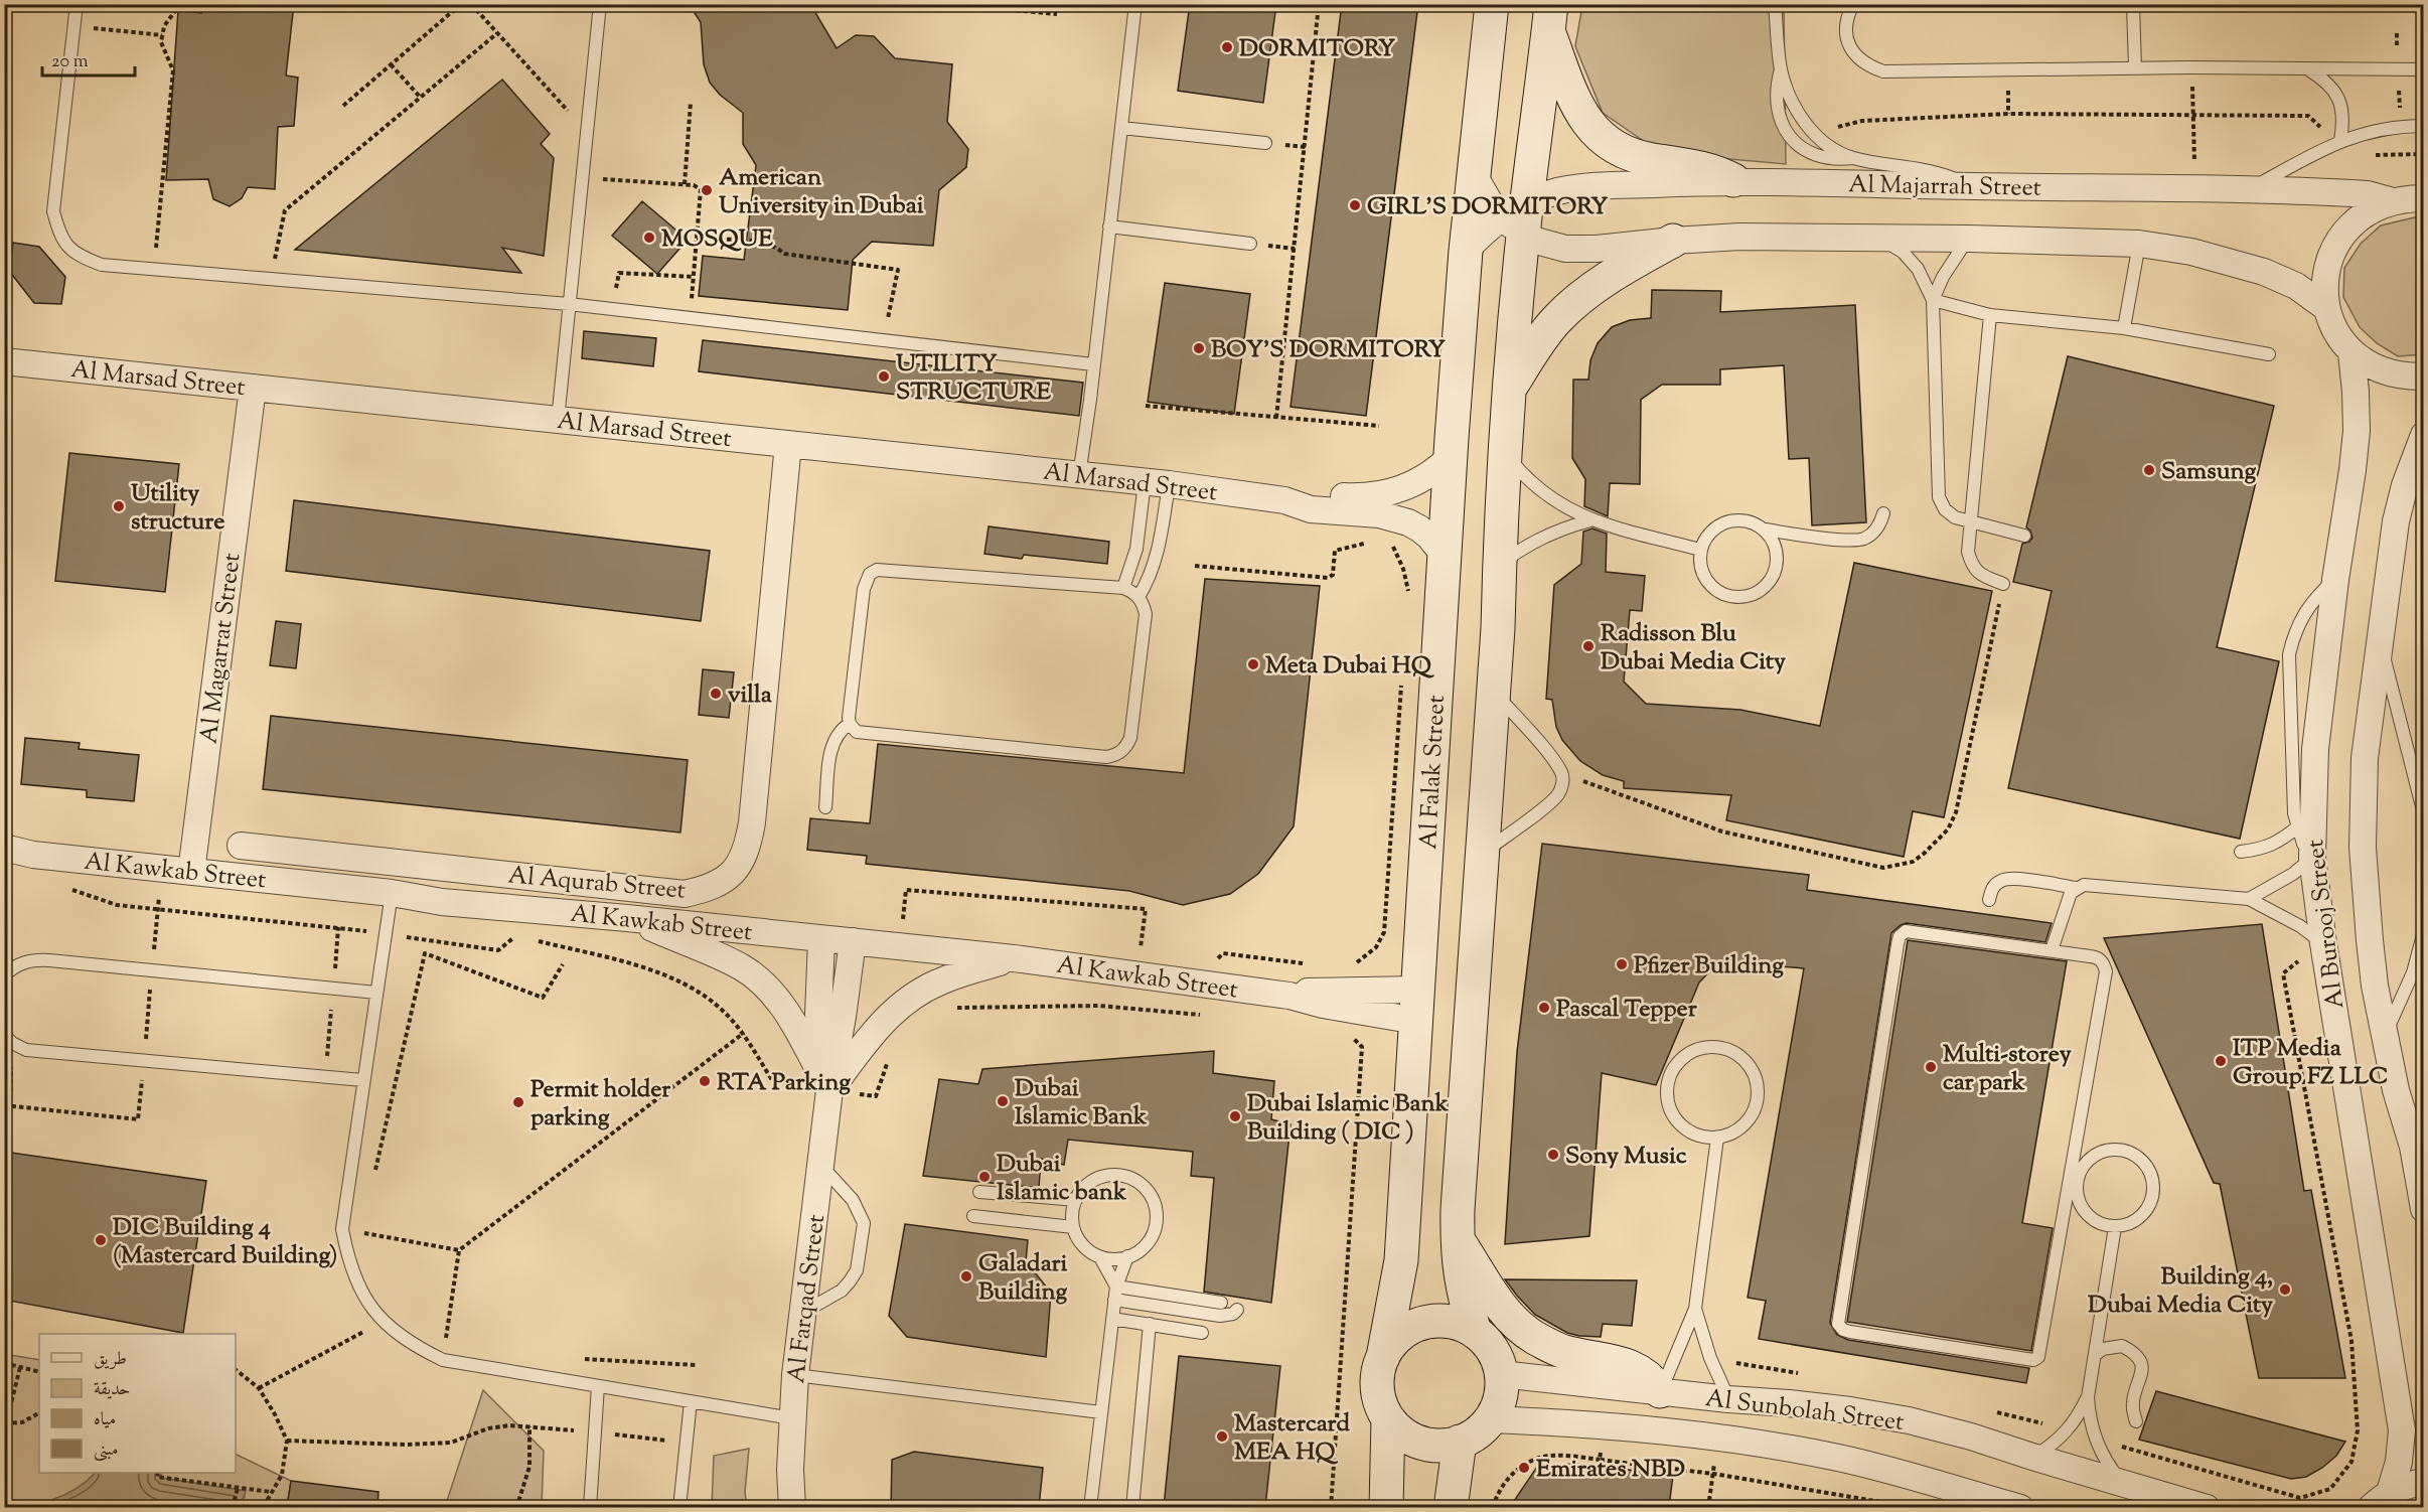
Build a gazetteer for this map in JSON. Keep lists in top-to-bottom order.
{
  "streets": {
    "street": [
      "Al Majarrah Street",
      "Al Marsad Street",
      "Al Magarrat Street",
      "Al Falak Street",
      "Al Kawkab Street",
      "Al Aqurab Street",
      "Al Burooj Street",
      "Al Farqad Street",
      "Al Sunbolah Street"
    ]
  },
  "crossings": [
    ["Al Majarrah Street", "Al Falak Street"],
    ["Al Marsad Street", "Al Magarrat Street"],
    ["Al Marsad Street", "Al Falak Street"],
    ["Al Marsad Street", "Al Aqurab Street"],
    ["Al Magarrat Street", "Al Kawkab Street"],
    ["Al Falak Street", "Al Kawkab Street"],
    ["Al Falak Street", "Al Sunbolah Street"],
    ["Al Kawkab Street", "Al Farqad Street"]
  ],
  "places": [
    "DORMITORY",
    "American University in Dubai",
    "GIRL'S DORMITORY",
    "MOSQUE",
    "BOY'S DORMITORY",
    "UTILITY STRUCTURE",
    "Samsung",
    "Utility structure",
    "Radisson Blu Dubai Media City",
    "Meta Dubai HQ",
    "villa",
    "Pfizer Building",
    "Pascal Tepper",
    "ITP Media Group FZ LLC",
    "Multi-storey car park",
    "RTA Parking",
    "Dubai Islamic Bank",
    "Permit holder parking",
    "Dubai Islamic Bank Building ( DIC )",
    "Sony Music",
    "Dubai Islamic bank",
    "DIC Building 4 (Mastercard Building)",
    "Galadari Building",
    "Building 4, Dubai Media City",
    "Mastercard MEA HQ",
    "Emirates NBD"
  ],
  "legend": [
    "طريق",
    "حديقة",
    "مياه",
    "مبنى"
  ],
  "scale_bar": "20 m"
}
